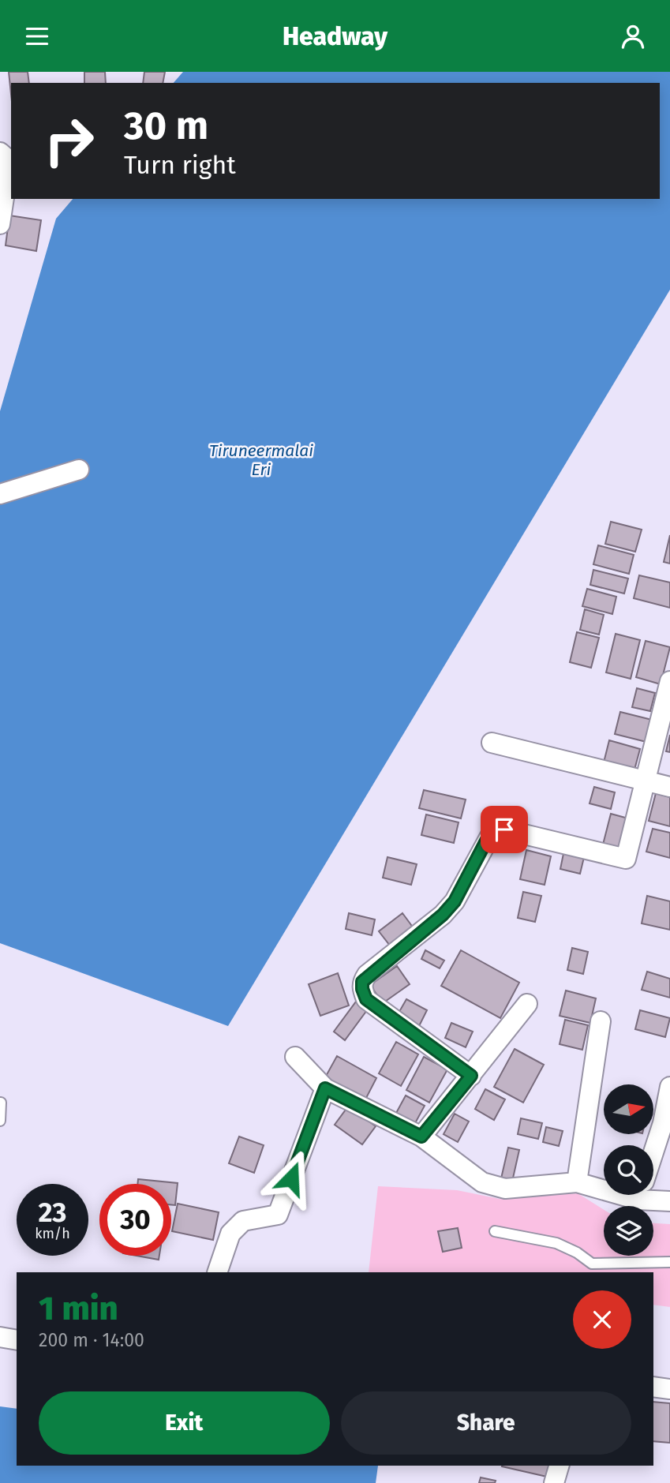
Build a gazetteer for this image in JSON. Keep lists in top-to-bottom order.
{
  "water": ["Tiruneermalai Eri"],
  "north": "right",
  "page": {
    "header": "Headway",
    "turn": ["30 m", "Turn right"],
    "speed": "23 km/h",
    "limit": "30",
    "heading": ["1 min", "200 m · 14:00"],
    "buttons": ["Exit", "Share"]
  }
}
